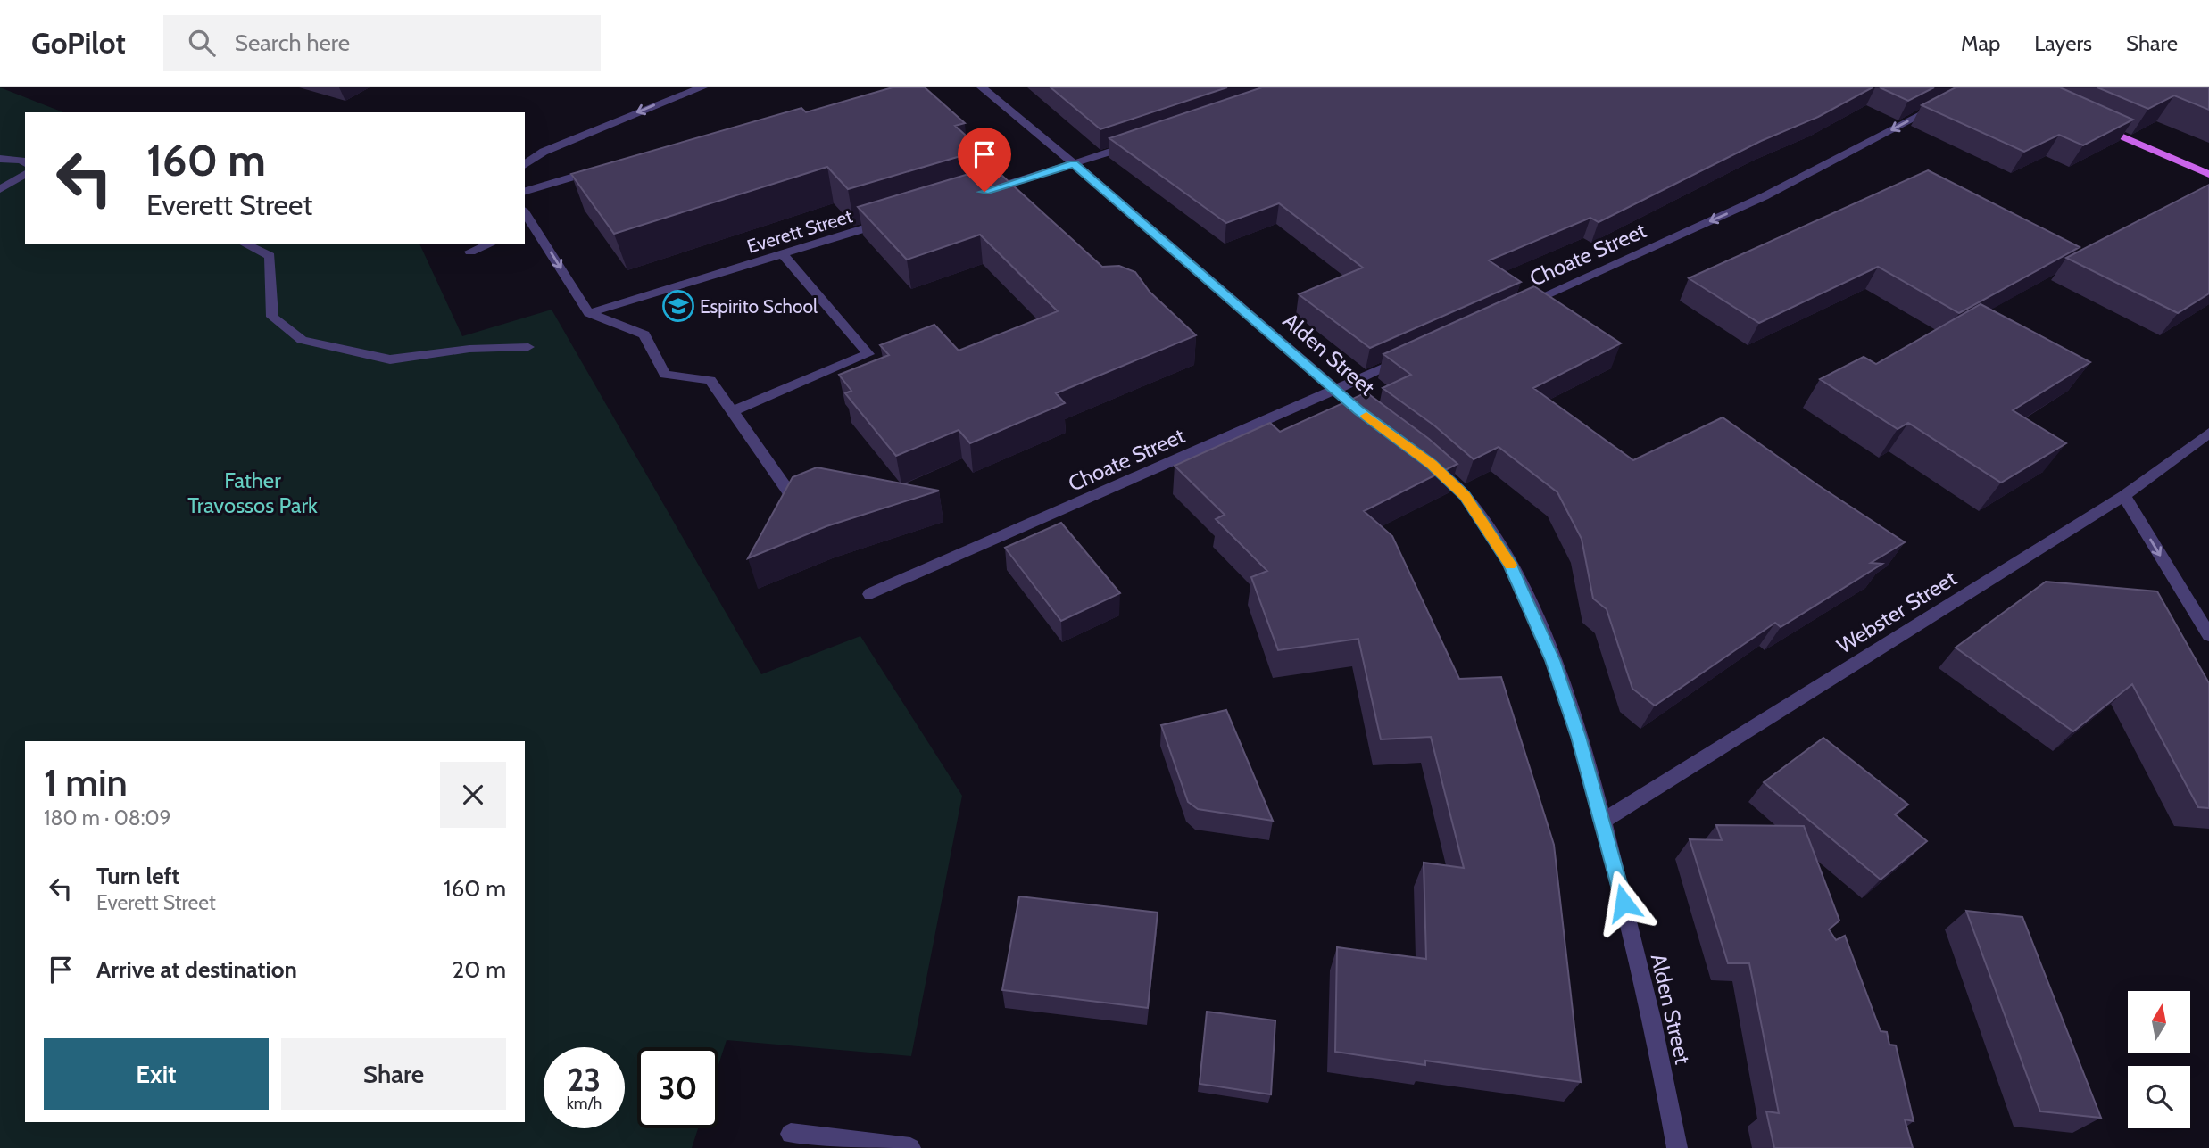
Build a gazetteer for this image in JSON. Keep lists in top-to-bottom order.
{
  "streets": {
    "street": [
      "Everett Street",
      "Choate Street",
      "Alden Street",
      "Webster Street"
    ]
  },
  "crossings": [
    ["Choate Street", "Alden Street"],
    ["Alden Street", "Webster Street"]
  ],
  "one_way": ["Choate Street"],
  "parks": ["Father Travossos Park"],
  "places": {
    "school or university": ["Espirito School"]
  },
  "north": "top",
  "page": {
    "header": "GoPilot",
    "search": "Search here",
    "nav": ["Map", "Layers", "Share"],
    "turn": ["160 m", "Everett Street"],
    "heading": ["1 min", "180 m · 08:09"],
    "list": [
      {
        "name": "Turn left",
        "note": "Everett Street",
        "value": "160 m"
      },
      {
        "name": "Arrive at destination",
        "value": "20 m"
      }
    ],
    "buttons": ["Exit", "Share"],
    "speed": "23 km/h",
    "limit": "30"
  }
}
